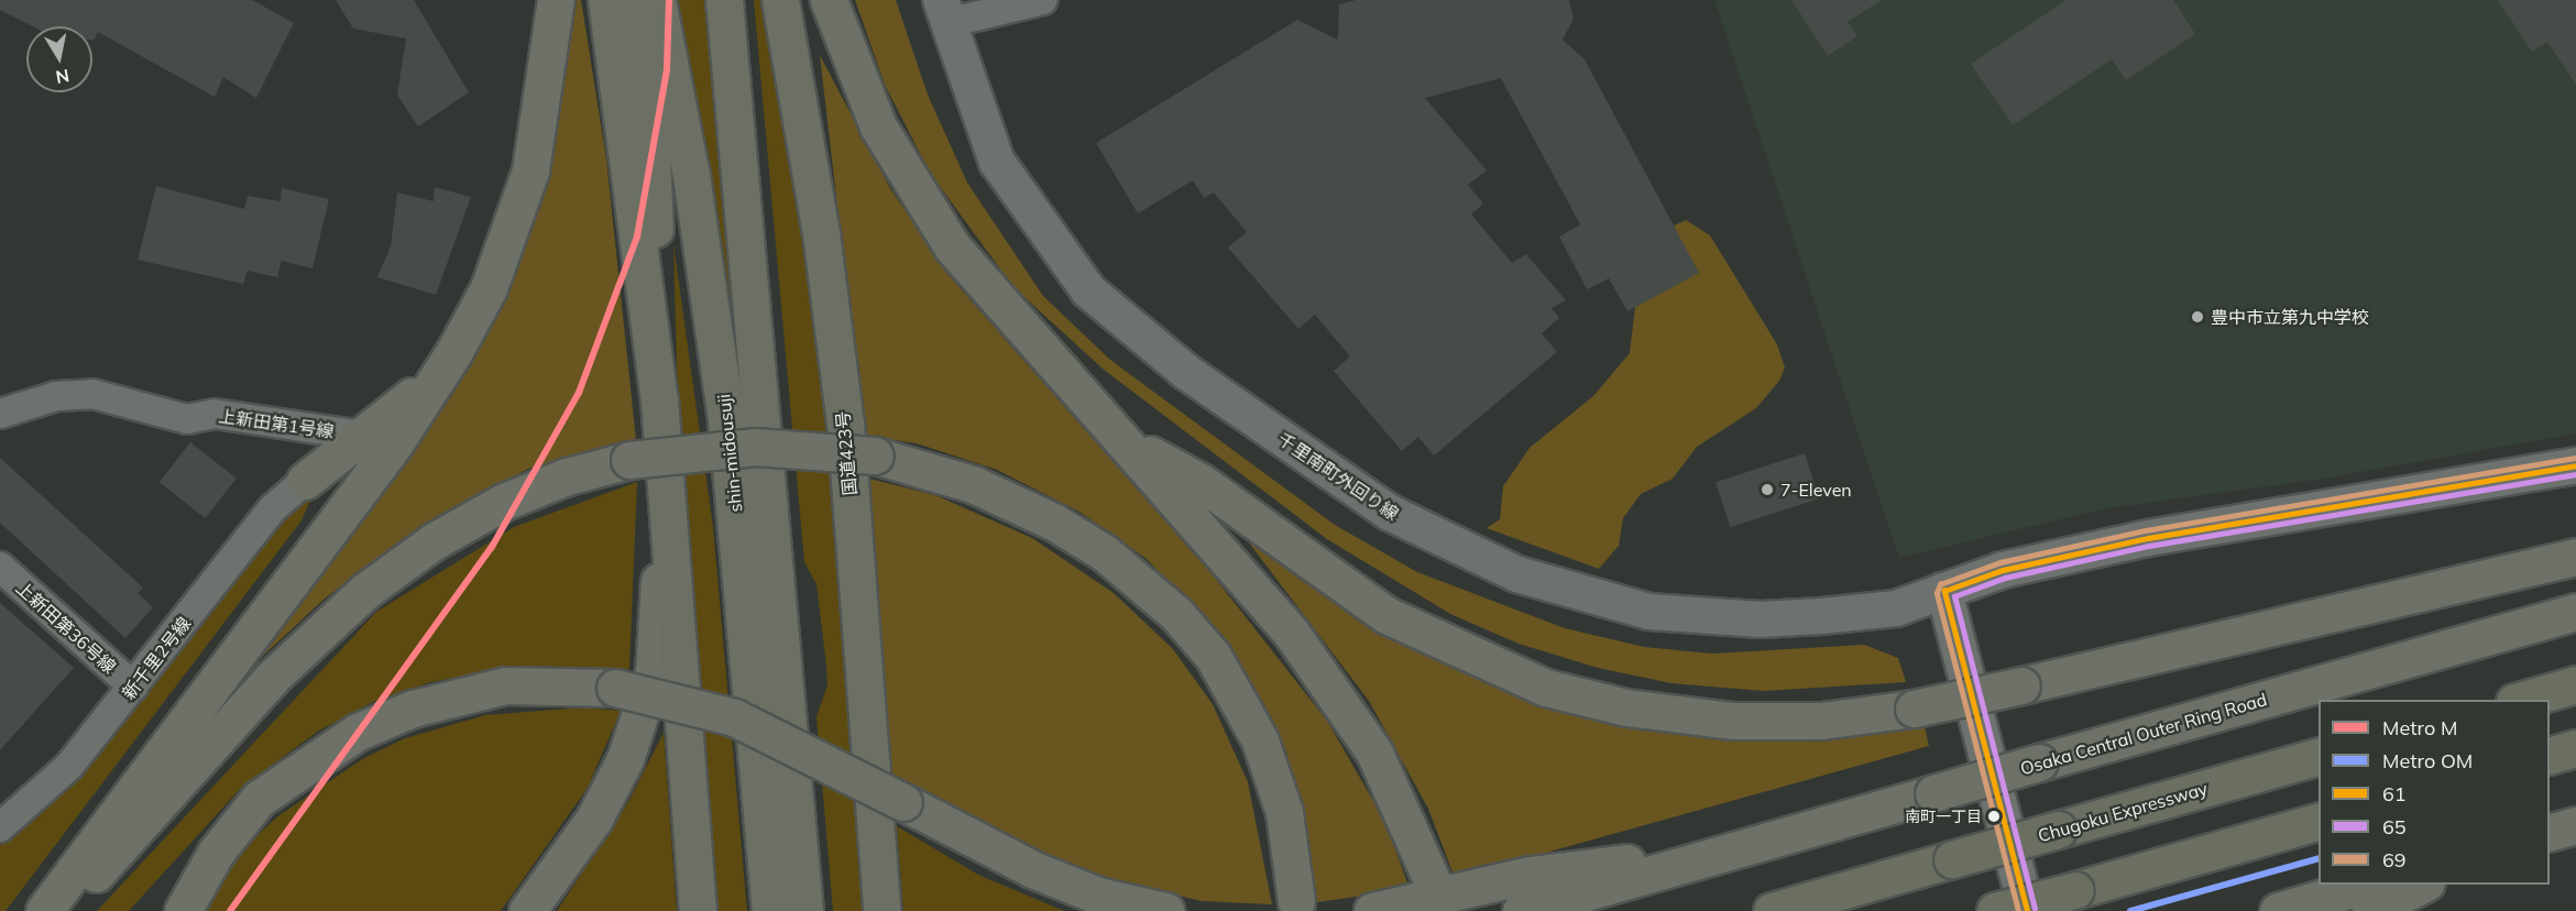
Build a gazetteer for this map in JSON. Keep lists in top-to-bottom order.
{
  "streets": {
    "highway": ["shin-midousuji", "国道423号", "Chugoku Expressway"],
    "main road": ["Osaka Central Outer Ring Road"],
    "street": [
      "上新田第1号線",
      "千里南町外回り線",
      "上新田第36号線",
      "新千里2号線"
    ]
  },
  "crossings": [
    ["上新田第36号線", "新千里2号線"]
  ],
  "places": ["豊中市立第九中学校", "7-Eleven", "南町一丁目"],
  "lines": [
    "metro line M",
    "transit line 69",
    "transit line 61",
    "transit line 65",
    "metro line OM"
  ],
  "legend": [
    "Metro M",
    "Metro OM",
    "61",
    "65",
    "69"
  ],
  "north": "bottom"
}
